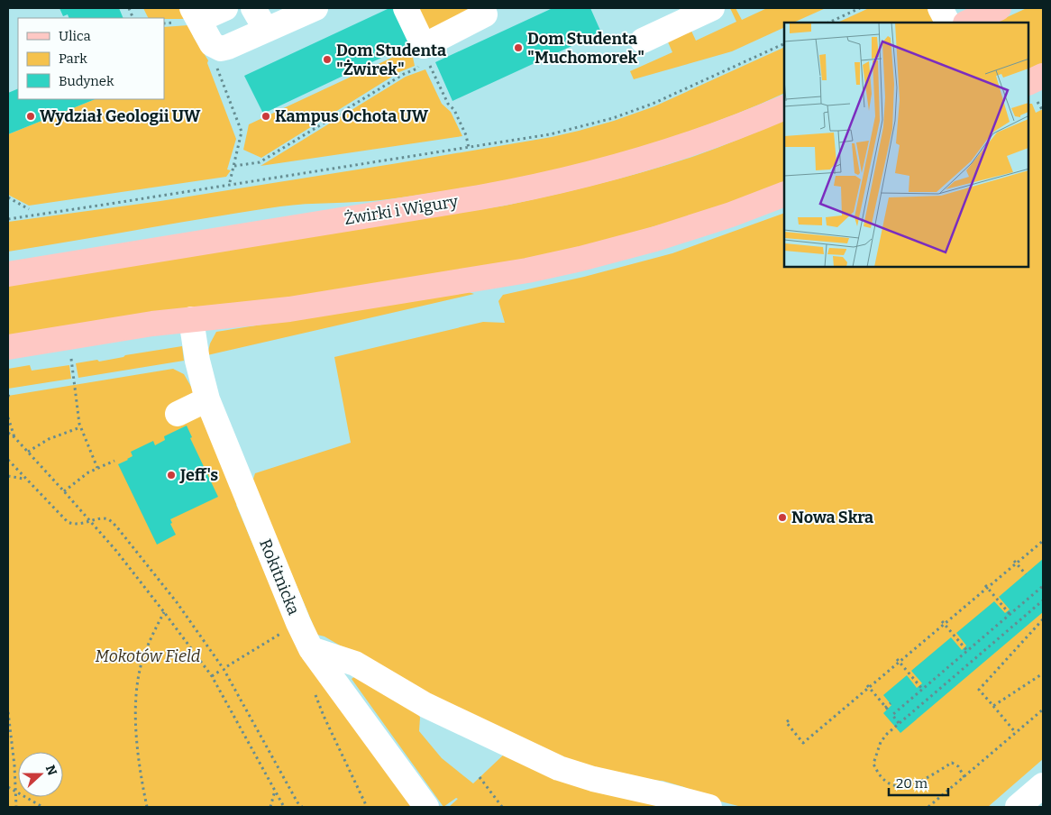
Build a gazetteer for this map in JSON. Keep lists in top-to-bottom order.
{
  "streets": {
    "main road": ["Żwirki i Wigury"],
    "street": ["Rokitnicka"]
  },
  "parks": ["Mokotów Field"],
  "places": [
    "Dom Studenta \"Muchomorek\"",
    "Dom Studenta \"Żwirek\"",
    "Wydział Geologii UW",
    "Kampus Ochota UW",
    "Jeff's",
    "Nowa Skra"
  ],
  "legend": ["Ulica", "Park", "Budynek"],
  "scale_bar": "20 m",
  "north": "right"
}
